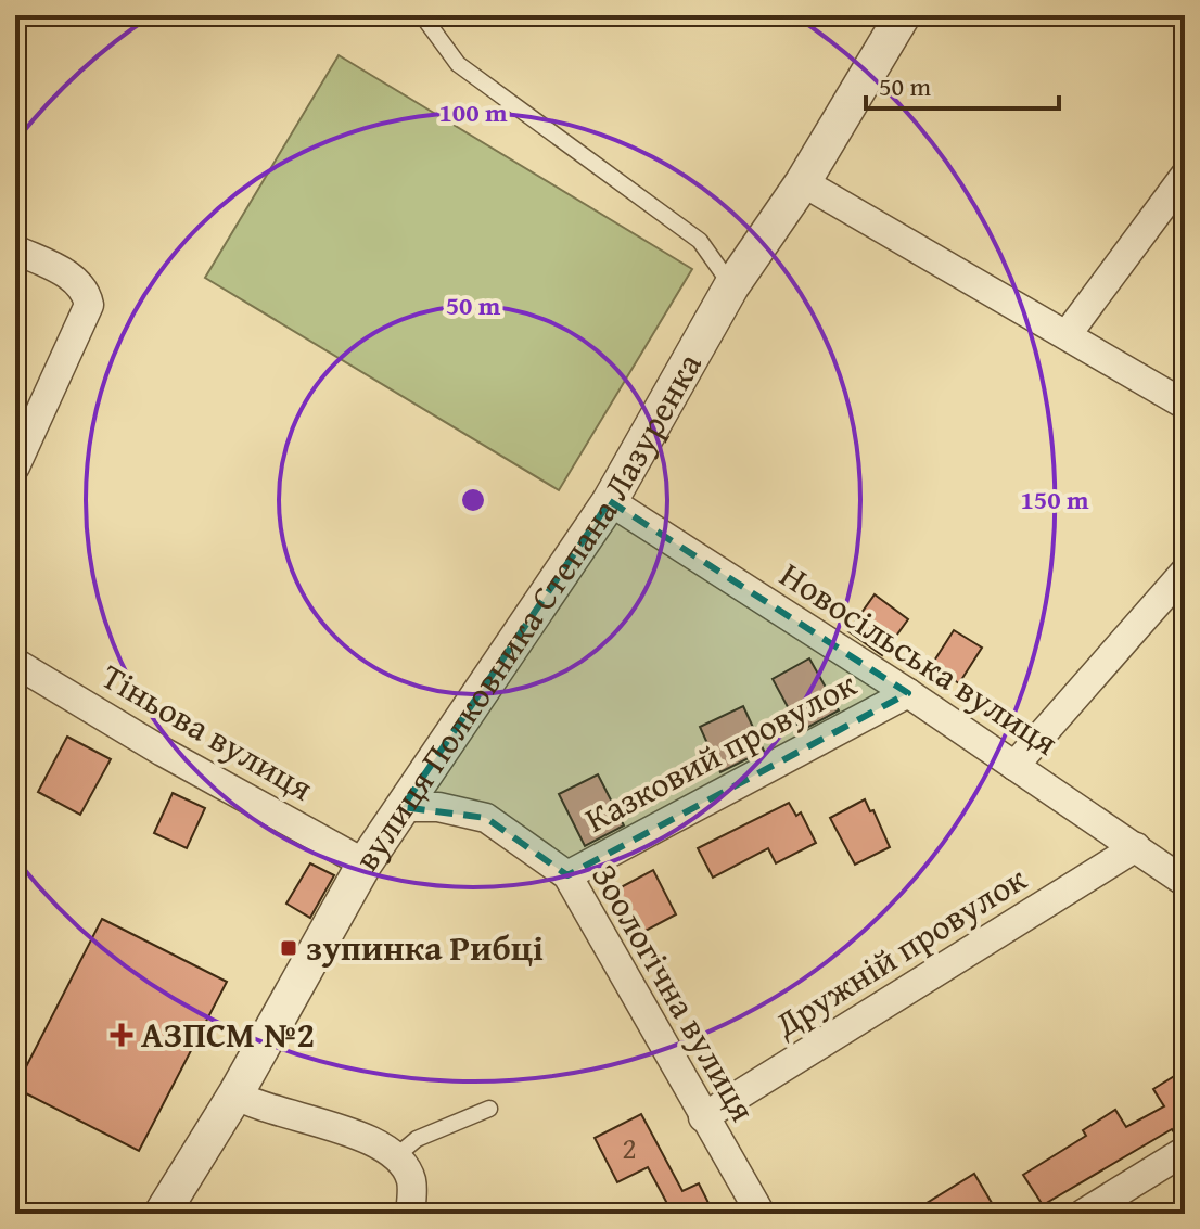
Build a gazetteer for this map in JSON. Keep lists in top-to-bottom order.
{
  "streets": {
    "street": [
      "вулиця Полковника Степана Лазуренка",
      "Новосільська вулиця",
      "Тіньова вулиця",
      "Казковий провулок",
      "Дружній провулок",
      "Зоологічна вулиця"
    ]
  },
  "crossings": [
    ["вулиця Полковника Степана Лазуренка", "Новосільська вулиця"],
    ["вулиця Полковника Степана Лазуренка", "Тіньова вулиця"],
    ["вулиця Полковника Степана Лазуренка", "Зоологічна вулиця"],
    ["Новосільська вулиця", "Казковий провулок"],
    ["Новосільська вулиця", "Дружній провулок"],
    ["Казковий провулок", "Зоологічна вулиця"],
    ["Дружній провулок", "Зоологічна вулиця"]
  ],
  "places": {
    "transit": ["зупинка Рибці"],
    "health": ["АЗПСМ №2"]
  },
  "house_numbers": ["2"],
  "scale_bar": "50 m",
  "rings": ["100 m", "50 m", "150 m"]
}
